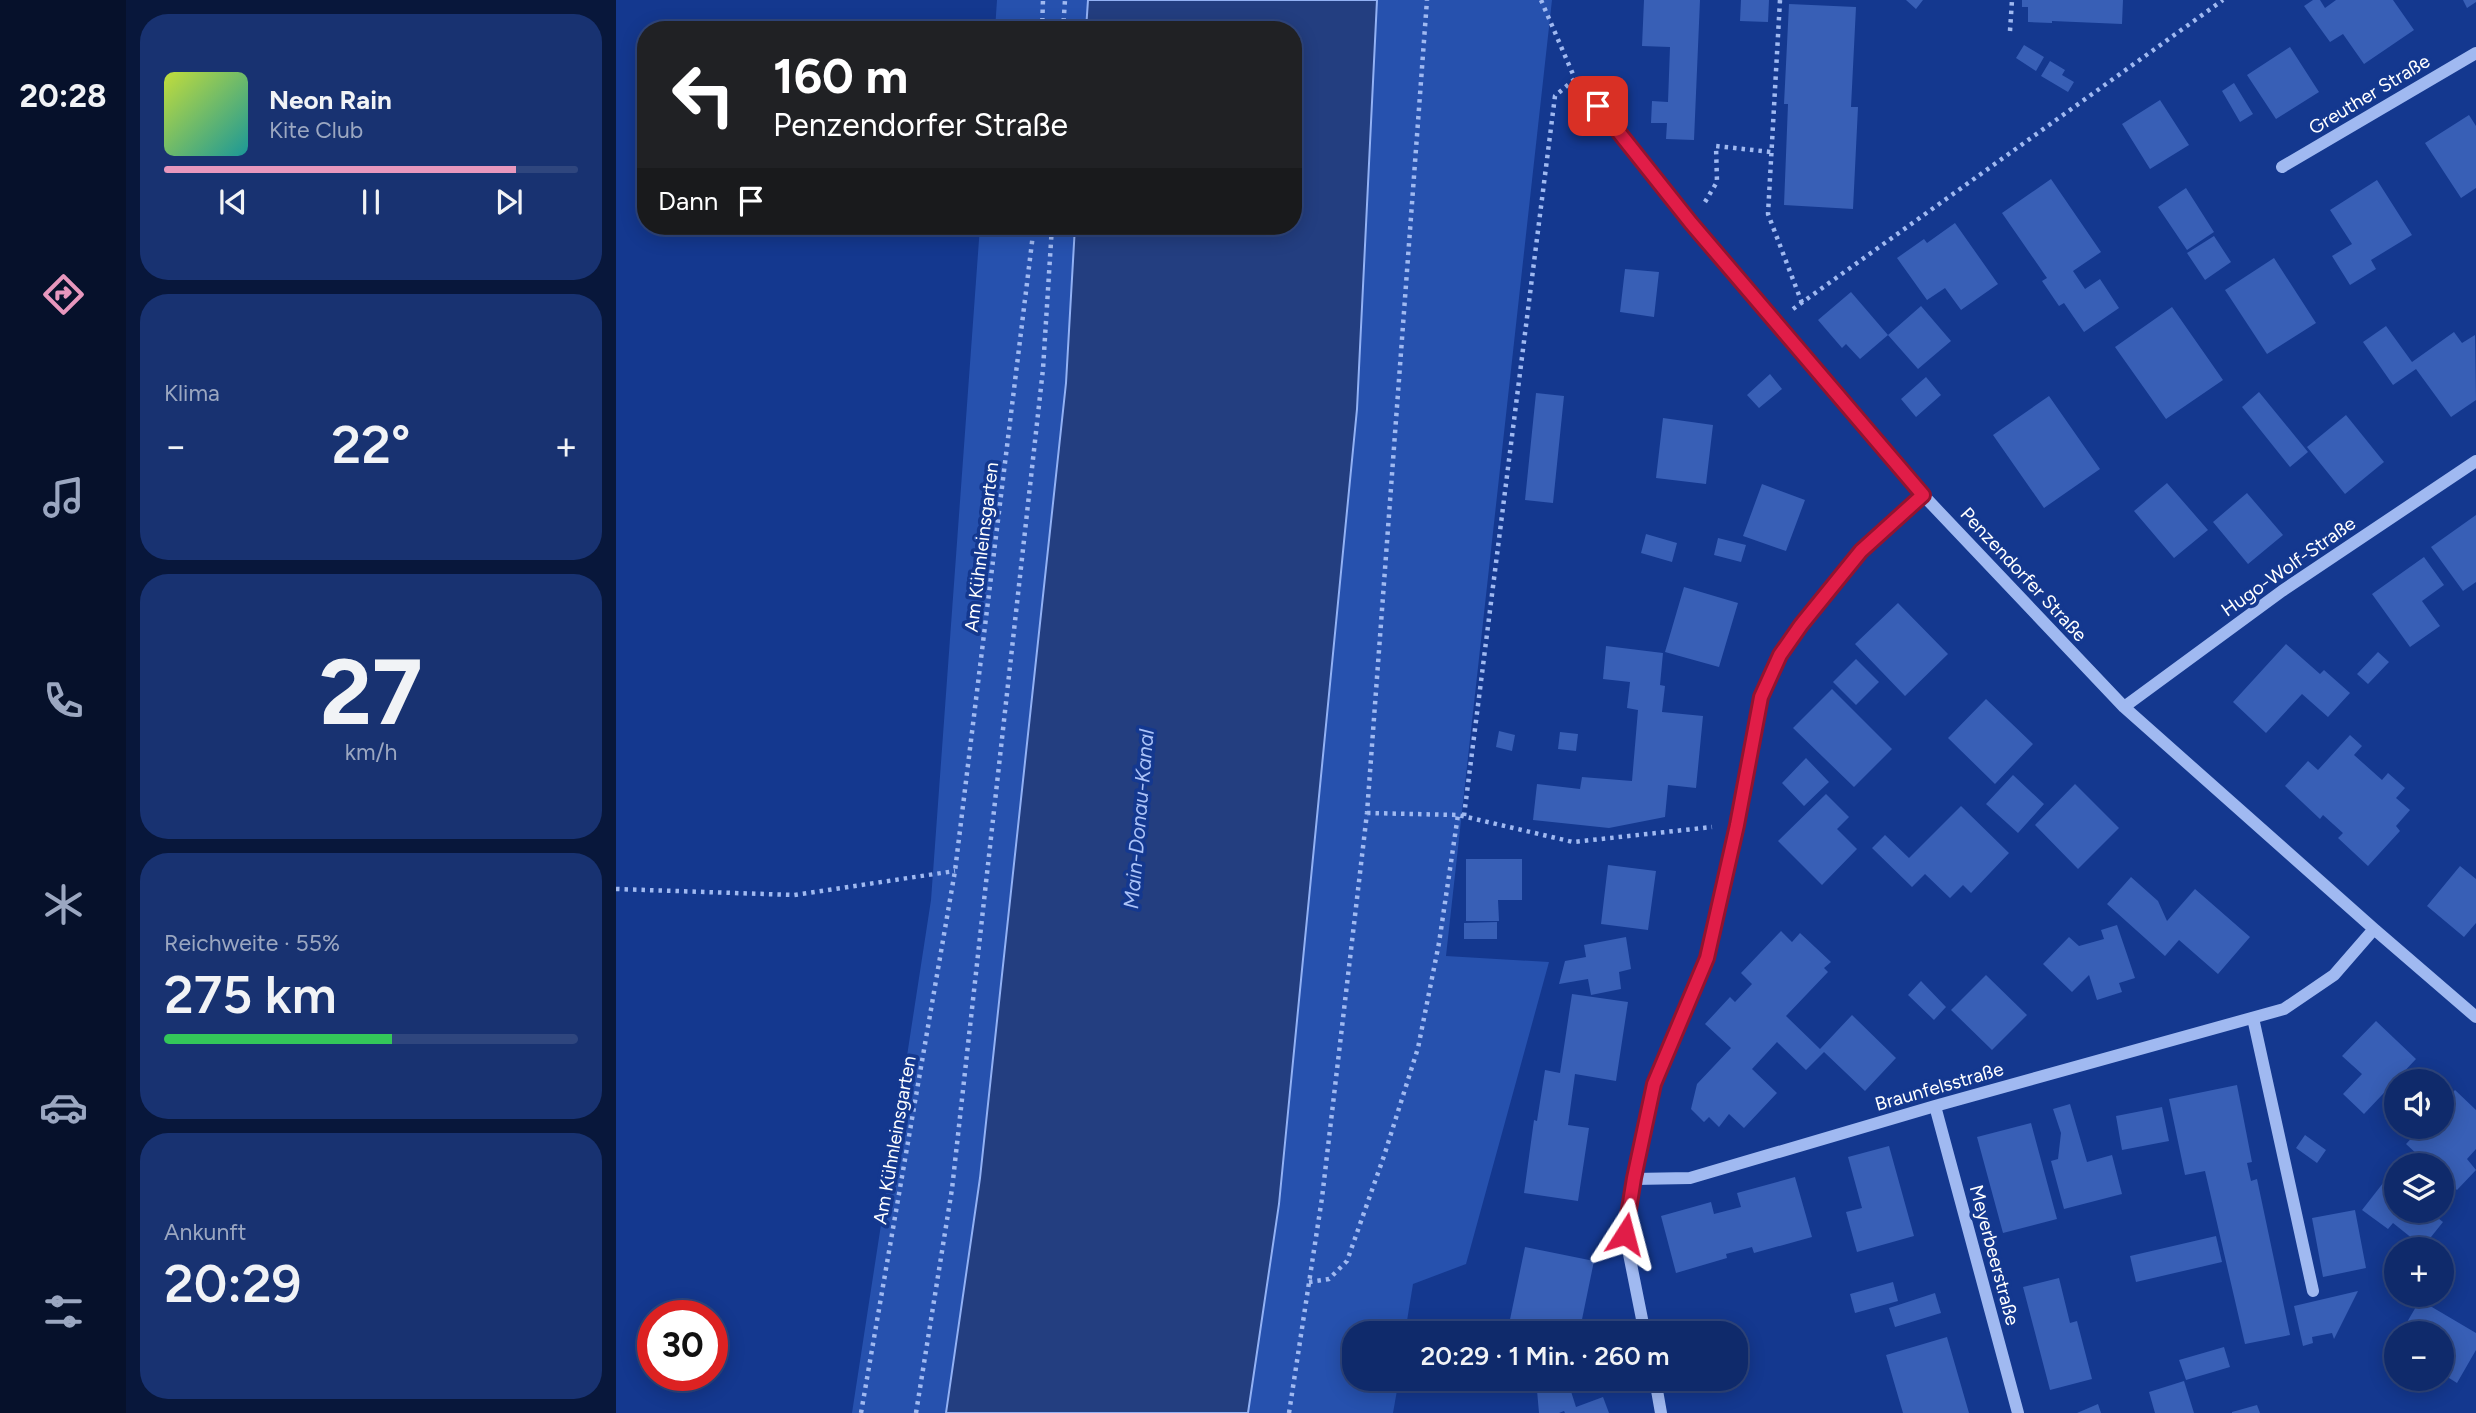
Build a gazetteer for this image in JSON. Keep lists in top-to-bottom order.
{
  "streets": {
    "street": [
      "Greuther Straße",
      "Hugo-Wolf-Straße",
      "Penzendorfer Straße",
      "Braunfelsstraße",
      "Meyerbeerstraße"
    ],
    "path": ["Am Kühnleinsgarten"]
  },
  "crossings": [
    ["Hugo-Wolf-Straße", "Penzendorfer Straße"],
    ["Penzendorfer Straße", "Braunfelsstraße"],
    ["Braunfelsstraße", "Meyerbeerstraße"]
  ],
  "water": ["Main-Donau-Kanal"],
  "page": {
    "tabs": "20:28",
    "turn": ["160 m", "Penzendorfer Straße"],
    "song": ["Neon Rain", "Kite Club"],
    "then": "Dann",
    "tile": [
      "Klima",
      ["27", "km/h"],
      ["Reichweite · 55%", "275 km"],
      ["Ankunft", "20:29"]
    ],
    "heat": ["−", "22°", "+"],
    "map_buttons": ["+", "−"],
    "limit": "30",
    "trip": "20:29 · 1 Min. · 260 m"
  }
}
